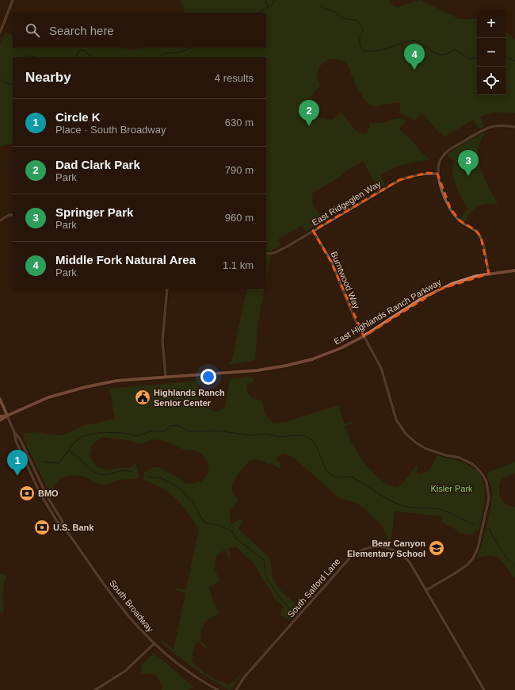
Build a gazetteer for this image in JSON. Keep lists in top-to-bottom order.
{
  "streets": {
    "main road": ["East Highlands Ranch Parkway", "South Broadway"],
    "street": ["East Ridgeglen Way", "Burntwood Way", "South Salford Lane"]
  },
  "crossings": [
    ["East Ridgeglen Way", "Burntwood Way"],
    ["Burntwood Way", "East Highlands Ranch Parkway"],
    ["Burntwood Way", "South Salford Lane"],
    ["East Highlands Ranch Parkway", "South Broadway"]
  ],
  "parks": ["Kisler Park"],
  "places": {
    "public building": ["Highlands Ranch Senior Center"],
    "bank": ["BMO", "U.S. Bank"],
    "school or university": ["Bear Canyon Elementary School"]
  },
  "page": {
    "map_buttons": ["+", "−"],
    "search": "Search here",
    "pins": [
      "4",
      "2",
      "3",
      "1"
    ],
    "heading": ["Nearby", "4 results"],
    "list": [
      {
        "mark": "1",
        "name": "Circle K",
        "note": "Place · South Broadway",
        "value": "630 m"
      },
      {
        "mark": "2",
        "name": "Dad Clark Park",
        "note": "Park",
        "value": "790 m"
      },
      {
        "mark": "3",
        "name": "Springer Park",
        "note": "Park",
        "value": "960 m"
      },
      {
        "mark": "4",
        "name": "Middle Fork Natural Area",
        "note": "Park",
        "value": "1.1 km"
      }
    ]
  }
}
